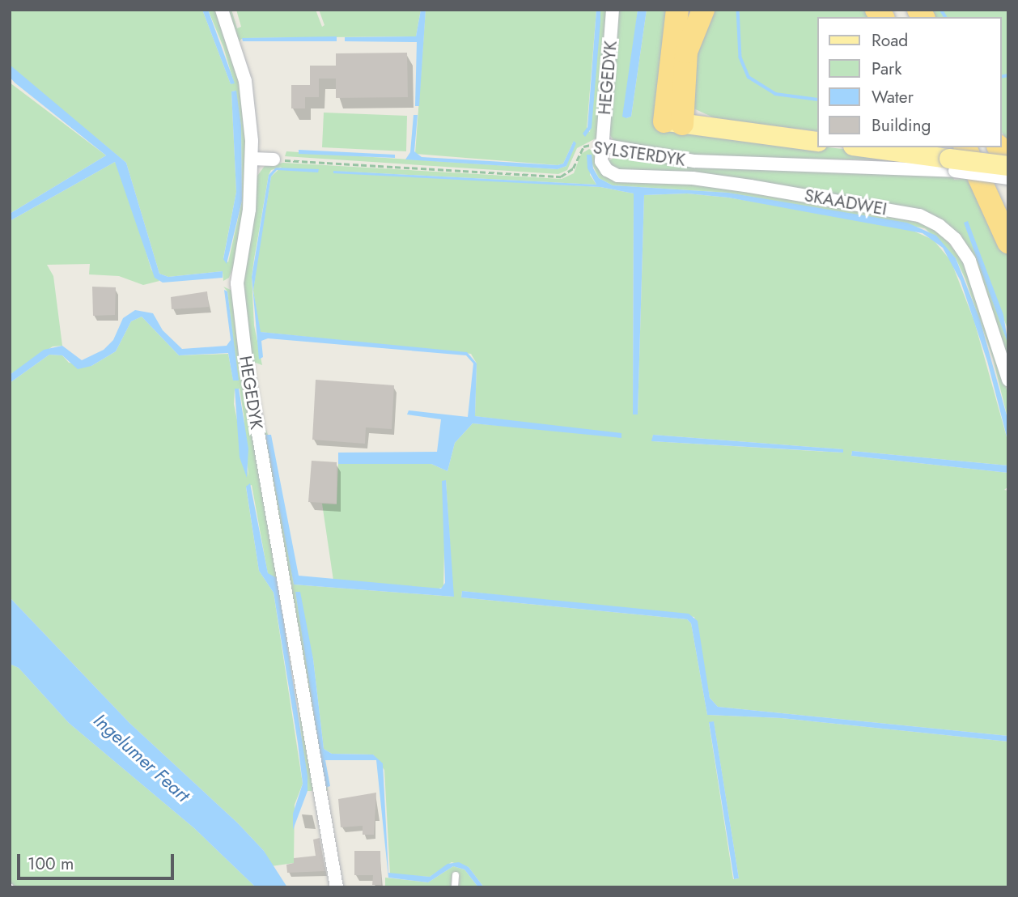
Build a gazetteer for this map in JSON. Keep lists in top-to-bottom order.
{
  "streets": {
    "street": ["HEGEDYK", "SYLSTERDYK", "SKAADWEI"]
  },
  "crossings": [
    ["HEGEDYK", "SYLSTERDYK"],
    ["HEGEDYK", "SKAADWEI"],
    ["SYLSTERDYK", "SKAADWEI"]
  ],
  "water": ["Ingelumer Feart"],
  "legend": [
    "Road",
    "Park",
    "Water",
    "Building"
  ],
  "scale_bar": "100 m"
}
